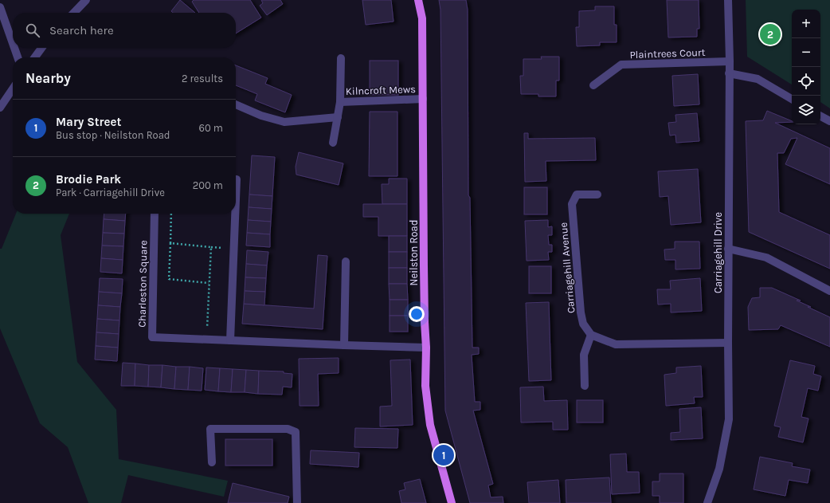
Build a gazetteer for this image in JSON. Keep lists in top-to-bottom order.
{
  "streets": {
    "main road": ["Neilston Road"],
    "street": [
      "Plaintrees Court",
      "Kilncroft Mews",
      "Carriagehill Drive",
      "Carriagehill Avenue",
      "Charleston Square"
    ]
  },
  "crossings": [
    ["Plaintrees Court", "Carriagehill Drive"],
    ["Kilncroft Mews", "Neilston Road"],
    ["Neilston Road", "Charleston Square"]
  ],
  "page": {
    "map_buttons": ["+", "−"],
    "search": "Search here",
    "pins": ["2", "1"],
    "heading": ["Nearby", "2 results"],
    "list": [
      {
        "mark": "1",
        "name": "Mary Street",
        "note": "Bus stop · Neilston Road",
        "value": "60 m"
      },
      {
        "mark": "2",
        "name": "Brodie Park",
        "note": "Park · Carriagehill Drive",
        "value": "200 m"
      }
    ]
  }
}
